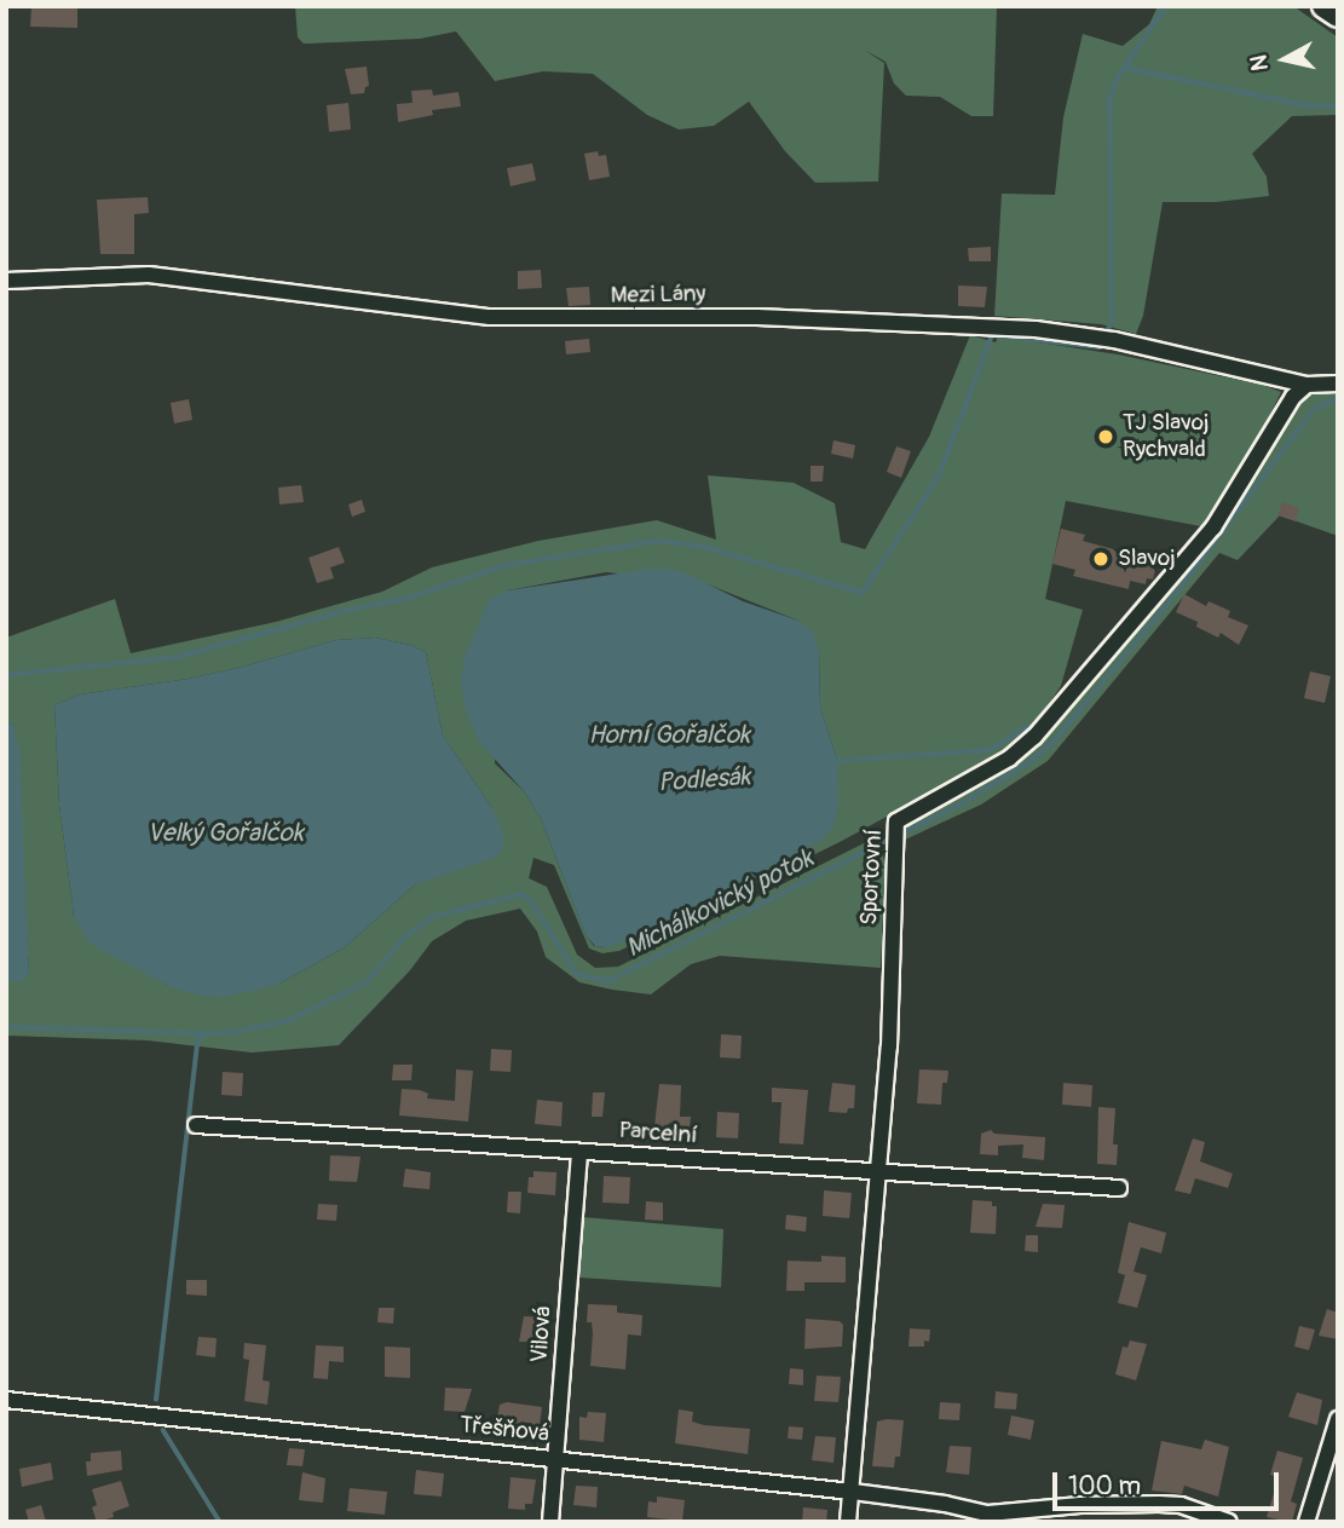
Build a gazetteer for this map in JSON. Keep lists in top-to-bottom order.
{
  "streets": {
    "street": [
      "Mezi Lány",
      "Sportovní",
      "Parcelní",
      "Vilová",
      "Třešňová"
    ]
  },
  "crossings": [
    ["Mezi Lány", "Sportovní"],
    ["Sportovní", "Parcelní"],
    ["Sportovní", "Třešňová"],
    ["Parcelní", "Vilová"],
    ["Vilová", "Třešňová"]
  ],
  "water": [
    "Horní Gořalčok",
    "Podlesák",
    "Velký Gořalčok",
    "Michálkovický potok"
  ],
  "places": ["TJ Slavoj Rychvald", "Slavoj"],
  "scale_bar": "100 m",
  "north": "left"
}
